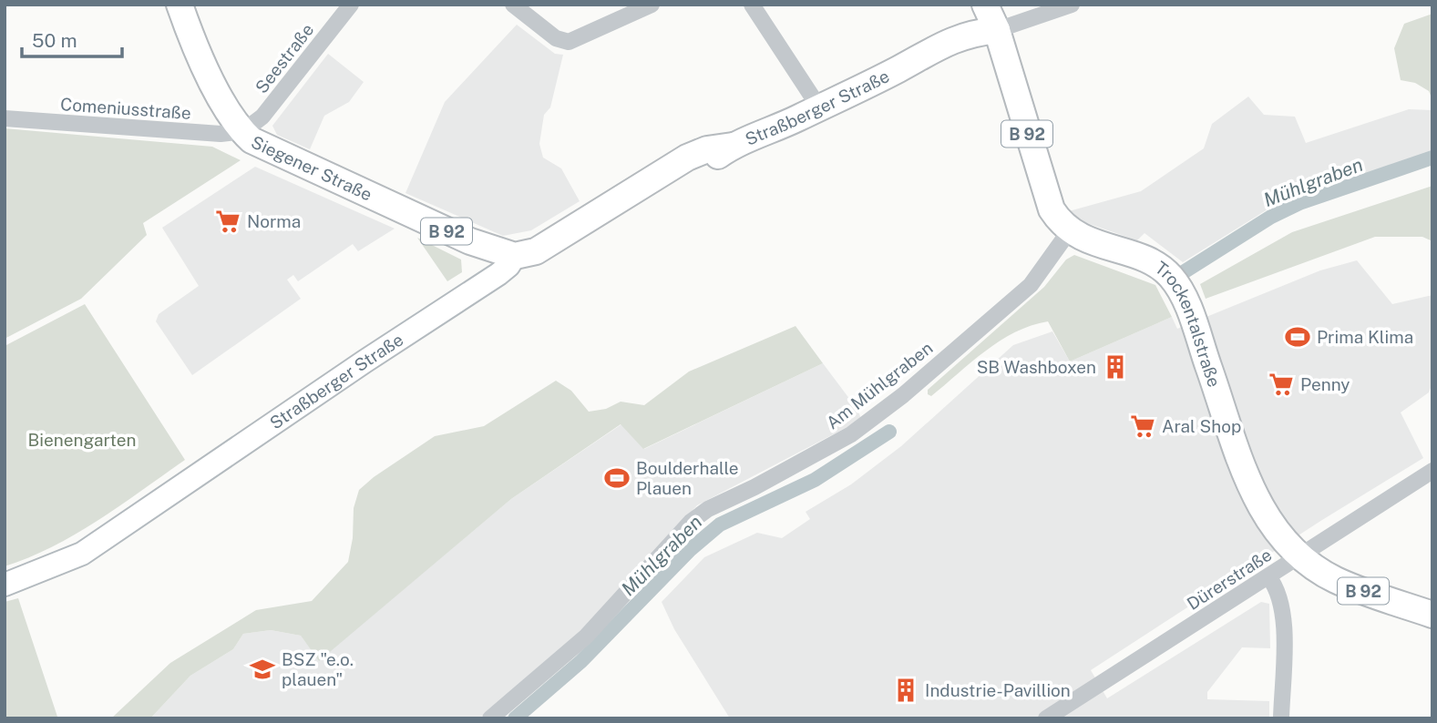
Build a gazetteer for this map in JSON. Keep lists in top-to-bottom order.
{
  "streets": {
    "main road": [
      "Straßberger Straße",
      "B 92",
      "Siegener Straße",
      "Trockentalstraße"
    ],
    "street": [
      "Seestraße",
      "Comeniusstraße",
      "Am Mühlgraben",
      "Dürerstraße"
    ]
  },
  "crossings": [
    ["Seestraße", "Comeniusstraße"],
    ["Seestraße", "Siegener Straße"],
    ["Straßberger Straße", "Siegener Straße"],
    ["Straßberger Straße", "Trockentalstraße"],
    ["Comeniusstraße", "Siegener Straße"],
    ["Trockentalstraße", "Am Mühlgraben"],
    ["Trockentalstraße", "Dürerstraße"]
  ],
  "water": ["Mühlgraben"],
  "parks": ["Bienengarten"],
  "places": {
    "supermarket": ["Norma", "Penny", "Aral Shop"],
    "sports": ["Prima Klima", "Boulderhalle Plauen"],
    "building": ["SB Washboxen", "Industrie-Pavillion"],
    "school or university": ["BSZ \"e.o. plauen\""]
  },
  "scale_bar": "50 m"
}
